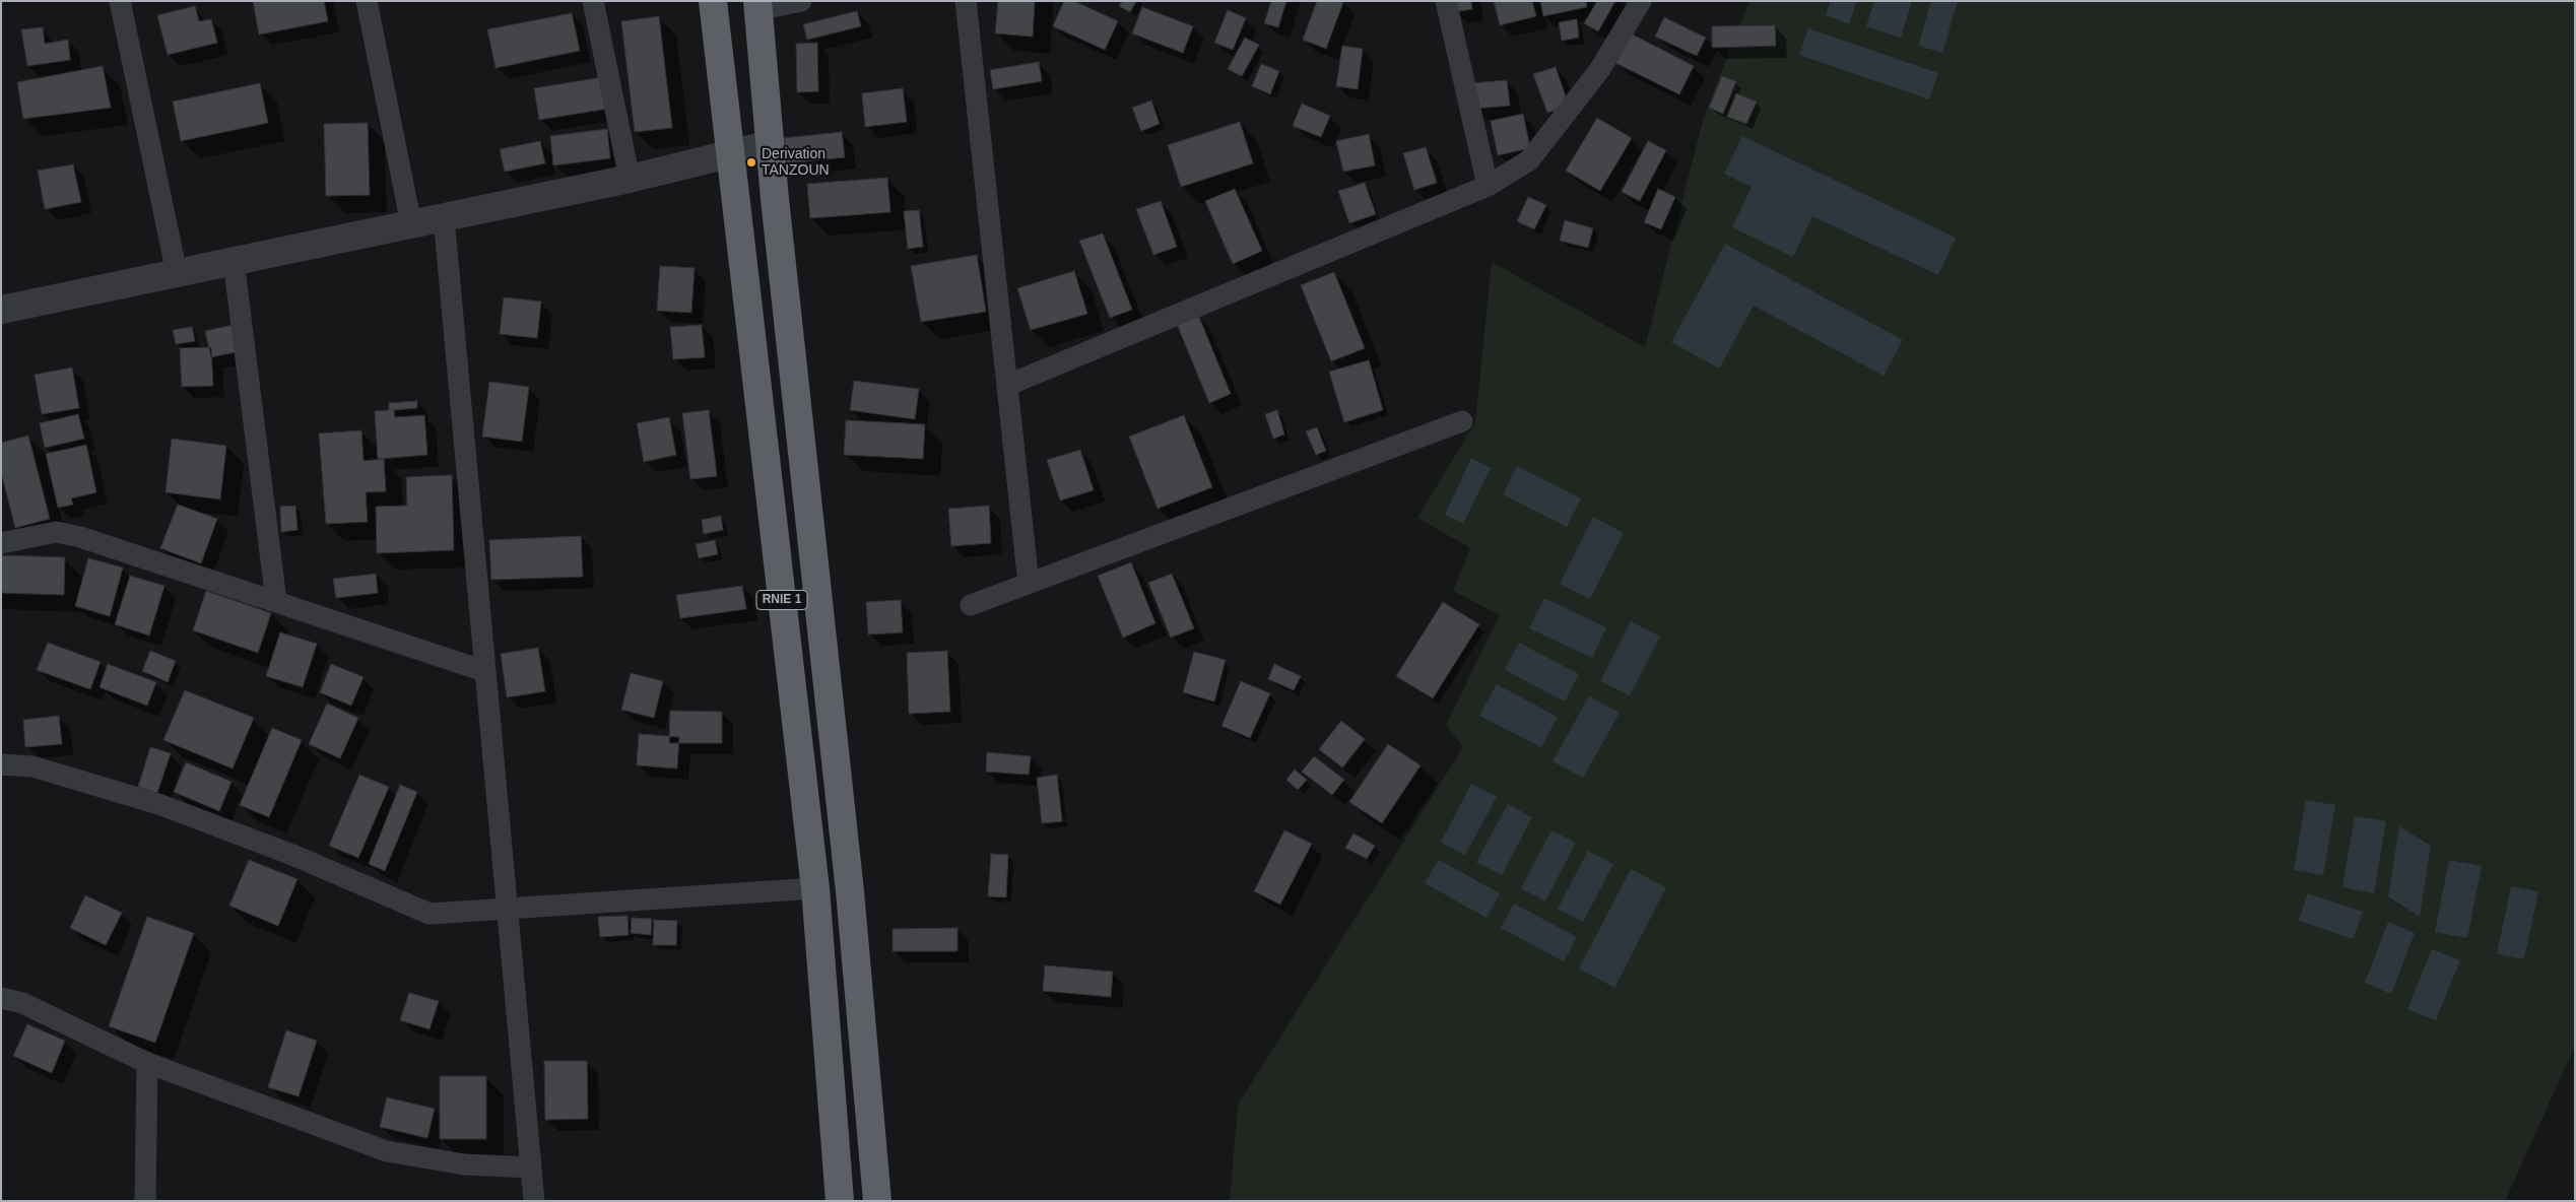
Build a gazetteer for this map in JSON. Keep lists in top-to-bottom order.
{
  "streets": {
    "highway": ["RNIE 1"]
  },
  "places": ["Derivation TANZOUN"]
}
